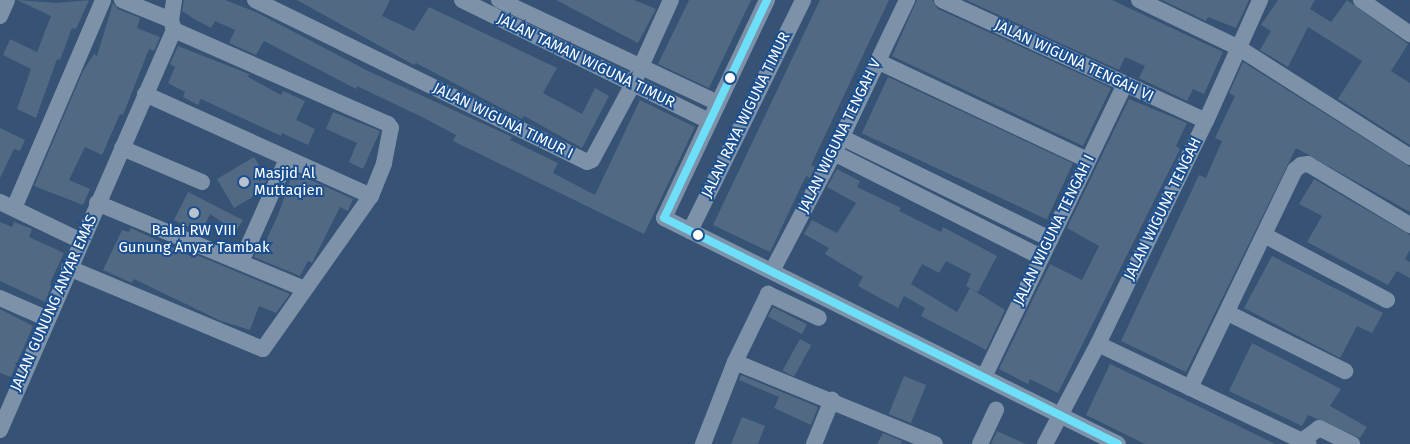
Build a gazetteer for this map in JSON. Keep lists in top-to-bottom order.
{
  "streets": {
    "street": [
      "JALAN TAMAN WIGUNA TIMUR",
      "JALAN WIGUNA TENGAH VI",
      "JALAN RAYA WIGUNA TIMUR",
      "JALAN WIGUNA TIMUR I",
      "JALAN WIGUNA TENGAH V",
      "JALAN WIGUNA TENGAH",
      "JALAN WIGUNA TENGAH I",
      "JALAN GUNUNG ANYAR EMAS"
    ]
  },
  "crossings": [
    ["JALAN TAMAN WIGUNA TIMUR", "JALAN RAYA WIGUNA TIMUR"],
    ["JALAN TAMAN WIGUNA TIMUR", "JALAN WIGUNA TIMUR I"],
    ["JALAN WIGUNA TENGAH VI", "JALAN WIGUNA TENGAH"],
    ["JALAN WIGUNA TENGAH VI", "JALAN WIGUNA TENGAH I"],
    ["JALAN RAYA WIGUNA TIMUR", "JALAN WIGUNA TENGAH V"],
    ["JALAN RAYA WIGUNA TIMUR", "JALAN WIGUNA TENGAH"],
    ["JALAN RAYA WIGUNA TIMUR", "JALAN WIGUNA TENGAH I"]
  ],
  "places": ["Masjid Al Muttaqien", "Balai RW VIII Gunung Anyar Tambak"]
}
